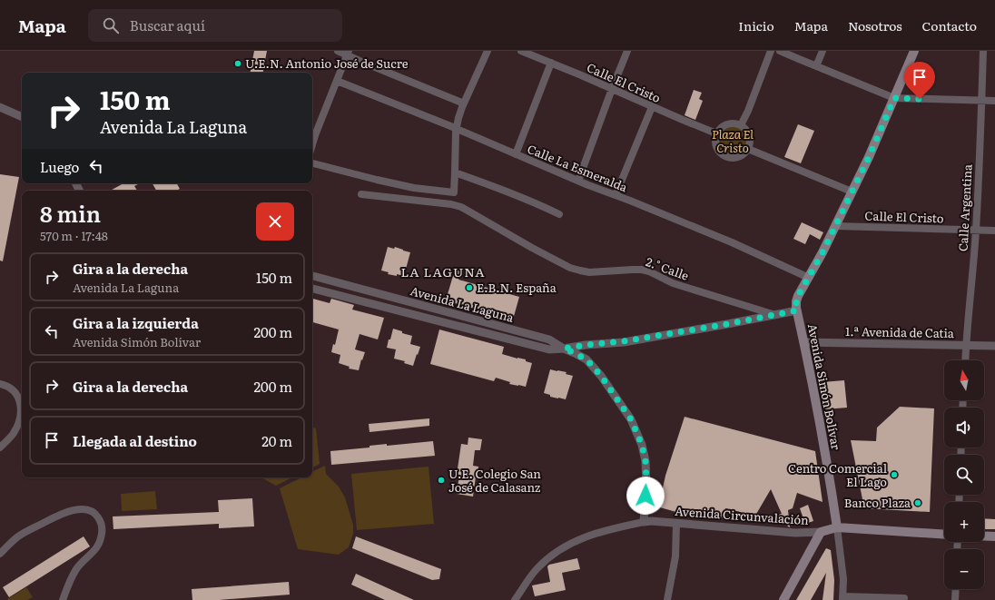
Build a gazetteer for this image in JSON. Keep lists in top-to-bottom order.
{
  "streets": {
    "main road": ["Avenida Simón Bolívar"],
    "street": [
      "Calle El Cristo",
      "Calle La Esmeralda",
      "Calle Argentina",
      "2.° Calle",
      "Avenida La Laguna",
      "1.ª Avenida de Catia",
      "Avenida Circunvalación"
    ]
  },
  "crossings": [
    ["Calle El Cristo", "Calle Argentina"],
    ["Calle El Cristo", "Avenida Simón Bolívar"],
    ["Calle La Esmeralda", "Avenida Simón Bolívar"],
    ["Calle Argentina", "1.ª Avenida de Catia"],
    ["2.° Calle", "Avenida La Laguna"],
    ["Avenida La Laguna", "Avenida Simón Bolívar"],
    ["Avenida La Laguna", "Avenida Circunvalación"],
    ["1.ª Avenida de Catia", "Avenida Simón Bolívar"]
  ],
  "districts": ["LA LAGUNA"],
  "parks": ["Plaza El Cristo"],
  "places": [
    "U.E.N. Antonio José de Sucre",
    "E.B.N. España",
    "Centro Comercial El Lago",
    "U.E. Colegio San José de Calasanz",
    "Banco Plaza"
  ],
  "north": "top",
  "page": {
    "header": "Mapa",
    "search": "Buscar aquí",
    "nav": [
      "Inicio",
      "Mapa",
      "Nosotros",
      "Contacto"
    ],
    "turn": ["150 m", "Avenida La Laguna"],
    "then": "Luego",
    "heading": ["8 min", "570 m · 17:48"],
    "list": [
      {
        "name": "Gira a la derecha",
        "note": "Avenida La Laguna",
        "value": "150 m"
      },
      {
        "name": "Gira a la izquierda",
        "note": "Avenida Simón Bolívar",
        "value": "200 m"
      },
      {
        "name": "Gira a la derecha",
        "value": "200 m"
      },
      {
        "name": "Llegada al destino",
        "value": "20 m"
      }
    ],
    "map_buttons": ["+", "−"]
  }
}
